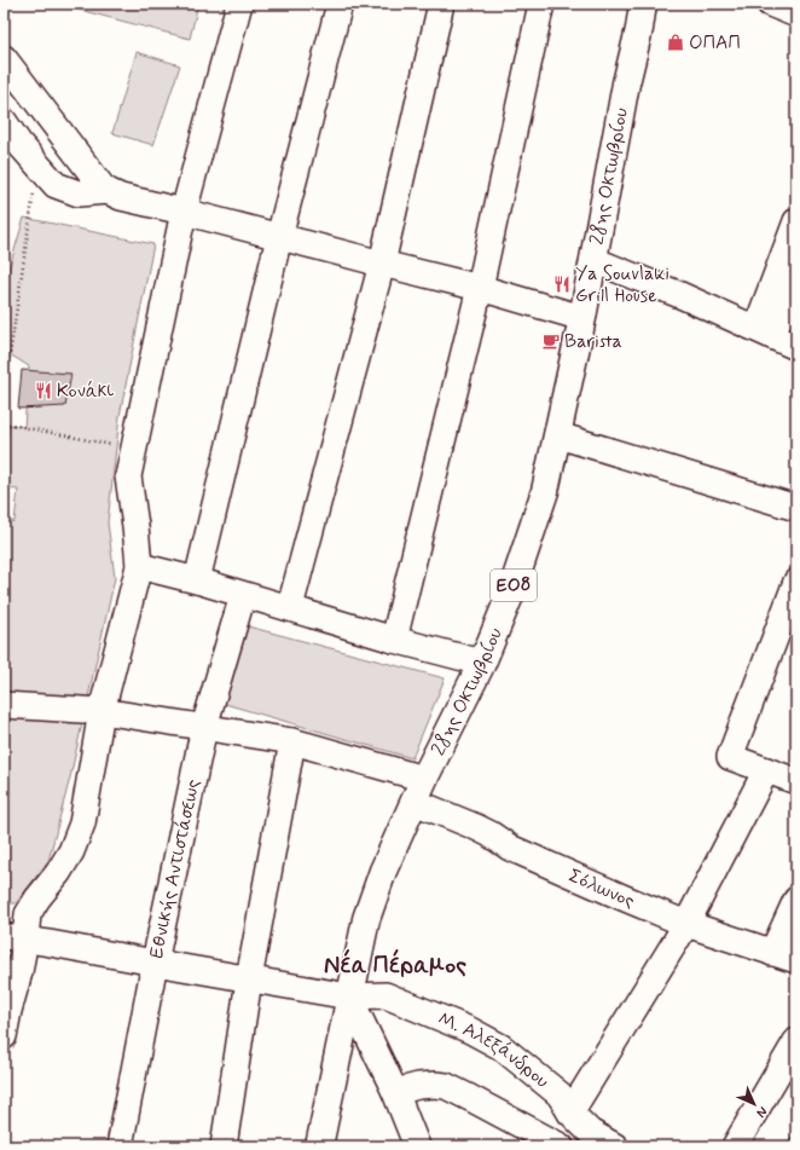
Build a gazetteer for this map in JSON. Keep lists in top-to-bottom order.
{
  "streets": {
    "main road": ["28ης Οκτωβρίου", "ΕΟ8"],
    "street": ["Εθνικής Αντιστάσεως", "Σόλωνος", "Μ. Αλεξάνδρου"]
  },
  "crossings": [
    ["28ης Οκτωβρίου", "Σόλωνος"],
    ["28ης Οκτωβρίου", "Μ. Αλεξάνδρου"],
    ["Εθνικής Αντιστάσεως", "Σόλωνος"],
    ["Εθνικής Αντιστάσεως", "Μ. Αλεξάνδρου"]
  ],
  "districts": ["Νέα Πέραμος"],
  "places": {
    "shop": ["ΟΠΑΠ"],
    "restaurant": ["Ya Souvlaki Grill House", "Κονάκι"],
    "cafe": ["Barista"]
  },
  "north": "bottom right"
}
